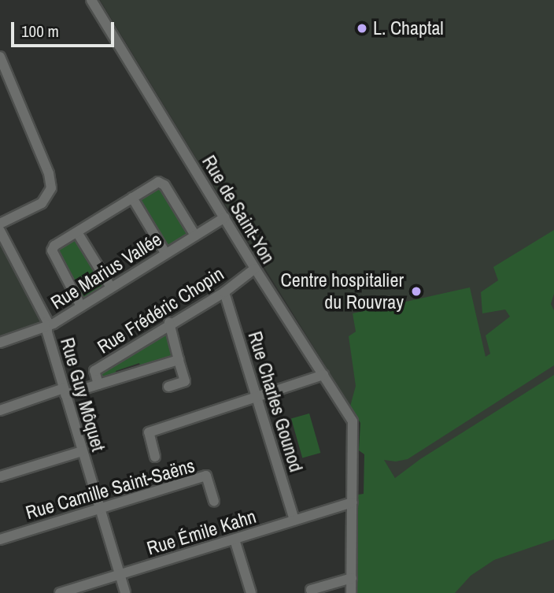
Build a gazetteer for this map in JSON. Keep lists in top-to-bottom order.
{
  "streets": {
    "street": [
      "Rue de Saint-Yon",
      "Rue Marius Vallée",
      "Rue Frédéric Chopin",
      "Rue Guy Môquet",
      "Rue Charles Gounod",
      "Rue Camille Saint-Saëns",
      "Rue Émile Kahn"
    ]
  },
  "crossings": [
    ["Rue de Saint-Yon", "Rue Marius Vallée"],
    ["Rue de Saint-Yon", "Rue Frédéric Chopin"],
    ["Rue de Saint-Yon", "Rue Émile Kahn"],
    ["Rue Marius Vallée", "Rue Guy Môquet"],
    ["Rue Frédéric Chopin", "Rue Charles Gounod"],
    ["Rue Guy Môquet", "Rue Camille Saint-Saëns"],
    ["Rue Guy Môquet", "Rue Émile Kahn"],
    ["Rue Charles Gounod", "Rue Émile Kahn"]
  ],
  "places": ["L. Chaptal", "Centre hospitalier du Rouvray"],
  "scale_bar": "100 m"
}
